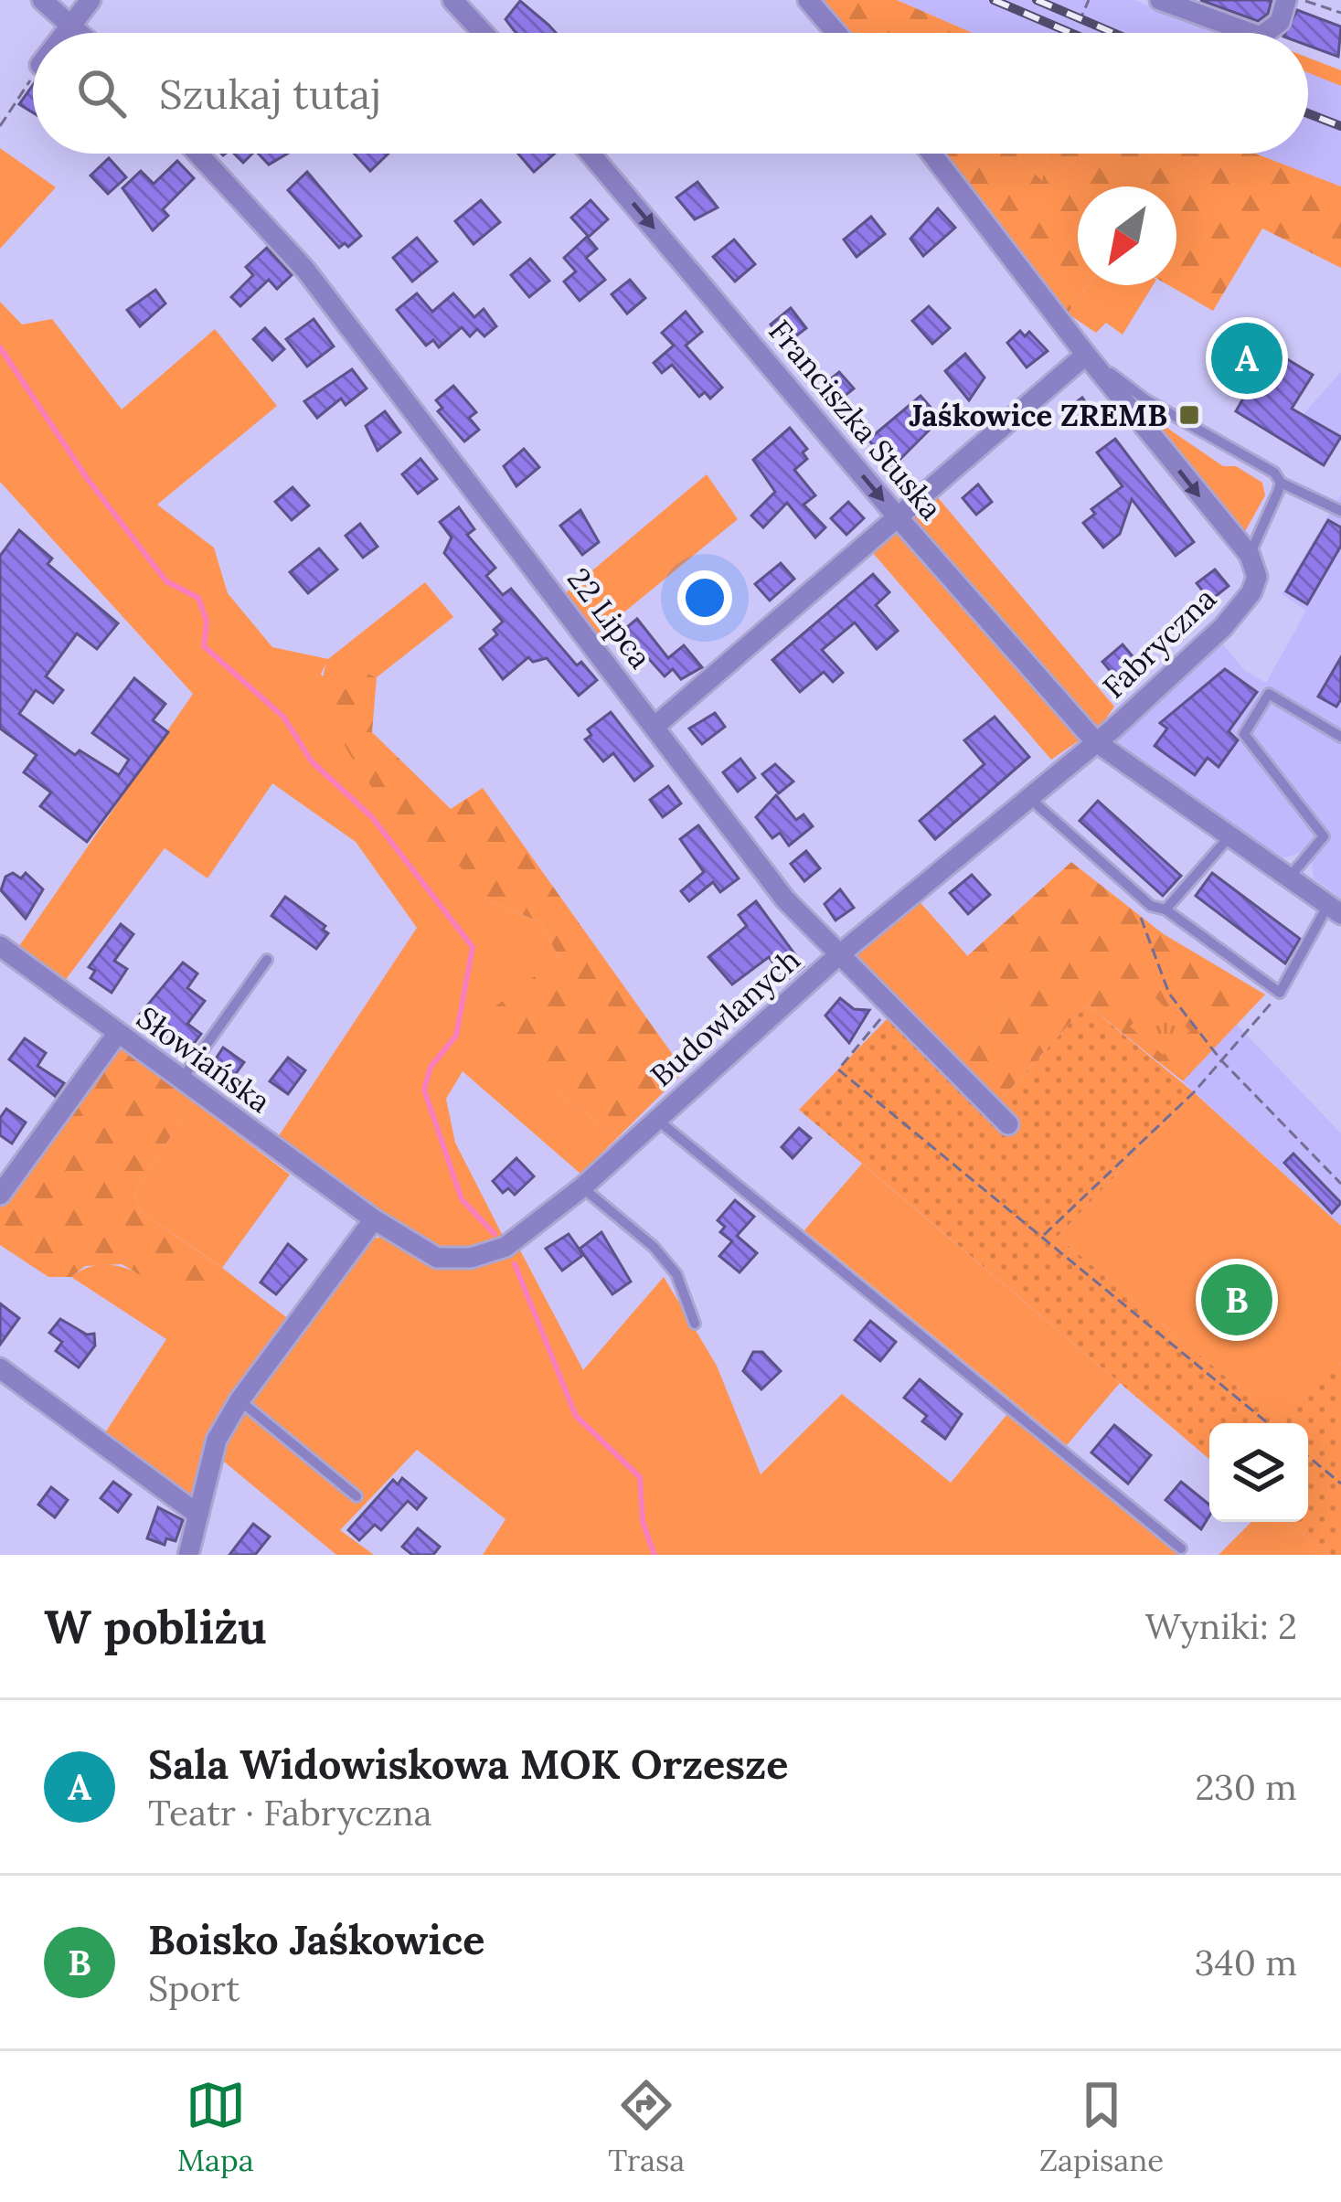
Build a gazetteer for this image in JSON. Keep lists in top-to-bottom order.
{
  "streets": {
    "street": [
      "Franciszka Stuska",
      "22 Lipca",
      "Fabryczna",
      "Budowlanych",
      "Słowiańska"
    ]
  },
  "crossings": [
    ["Franciszka Stuska", "Fabryczna"],
    ["Franciszka Stuska", "Budowlanych"],
    ["22 Lipca", "Budowlanych"],
    ["Fabryczna", "Budowlanych"],
    ["Budowlanych", "Słowiańska"]
  ],
  "one_way": ["Franciszka Stuska"],
  "places": {
    "transit": ["Jaśkowice ZREMB"]
  },
  "north": "bottom left",
  "page": {
    "search": "Szukaj tutaj",
    "pins": ["A", "B"],
    "heading": ["W pobliżu", "Wyniki: 2"],
    "list": [
      {
        "mark": "A",
        "name": "Sala Widowiskowa MOK Orzesze",
        "note": "Teatr · Fabryczna",
        "value": "230 m"
      },
      {
        "mark": "B",
        "name": "Boisko Jaśkowice",
        "note": "Sport",
        "value": "340 m"
      }
    ],
    "nav": ["Mapa", "Trasa", "Zapisane"]
  }
}
